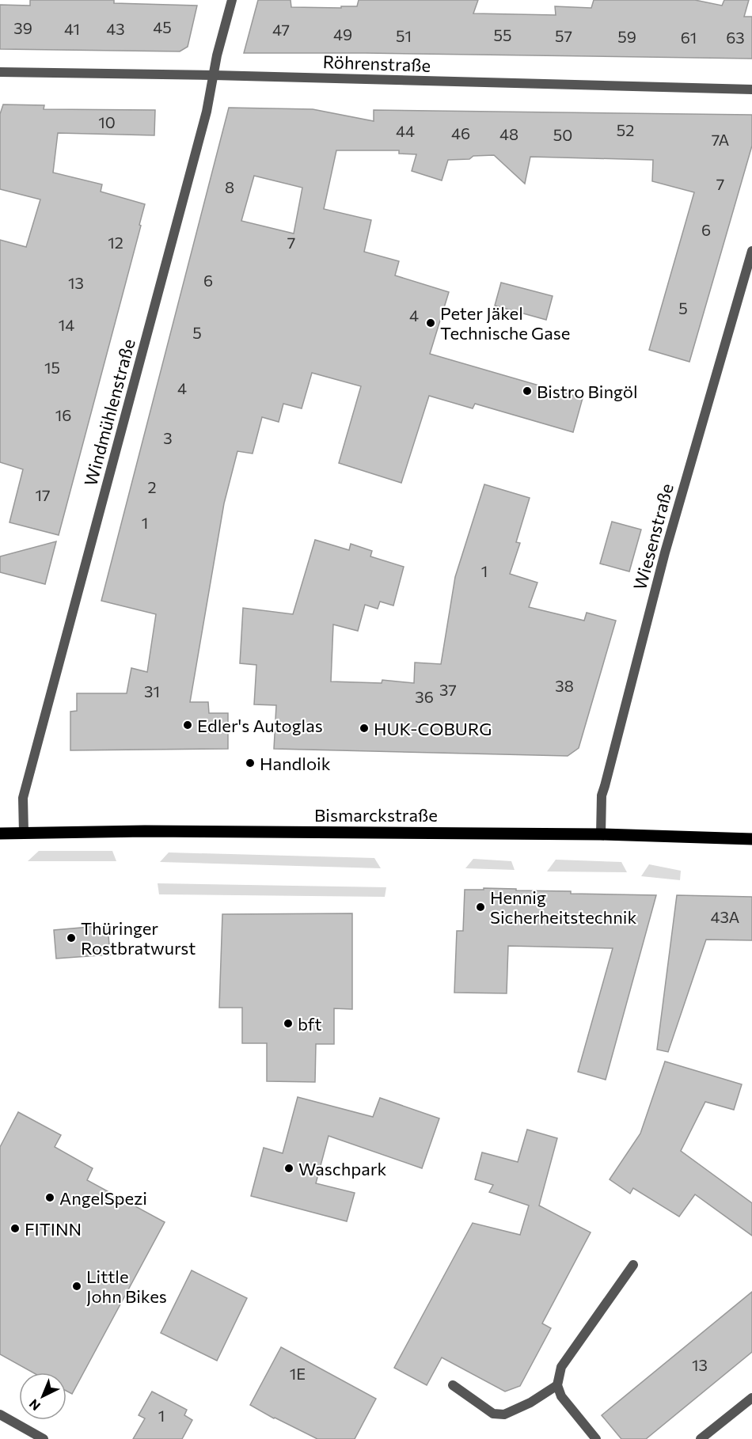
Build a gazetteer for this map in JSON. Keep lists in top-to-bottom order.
{
  "streets": {
    "main road": ["Bismarckstraße"],
    "street": ["Röhrenstraße", "Windmühlenstraße", "Wiesenstraße"]
  },
  "crossings": [
    ["Röhrenstraße", "Windmühlenstraße"],
    ["Windmühlenstraße", "Bismarckstraße"],
    ["Wiesenstraße", "Bismarckstraße"]
  ],
  "places": [
    "Peter Jäkel Technische Gase",
    "Bistro Bingöl",
    "Edler's Autoglas",
    "HUK-COBURG",
    "Handloik",
    "Hennig Sicherheitstechnik",
    "Thüringer Rostbratwurst",
    "bft",
    "Waschpark",
    "AngelSpezi",
    "FITINN",
    "Little John Bikes"
  ],
  "house_numbers": [
    "45",
    "39",
    "41",
    "43",
    "47",
    "49",
    "55",
    "51",
    "57",
    "59",
    "61",
    "63",
    "10",
    "52",
    "44",
    "46",
    "48",
    "50",
    "7A",
    "7",
    "8",
    "6",
    "12",
    "7",
    "6",
    "13",
    "5",
    "4",
    "14",
    "5",
    "15",
    "4",
    "16",
    "3",
    "2",
    "17",
    "1",
    "1",
    "38",
    "37",
    "31",
    "36",
    "43A",
    "13",
    "1E",
    "1"
  ],
  "north": "bottom left"
}
